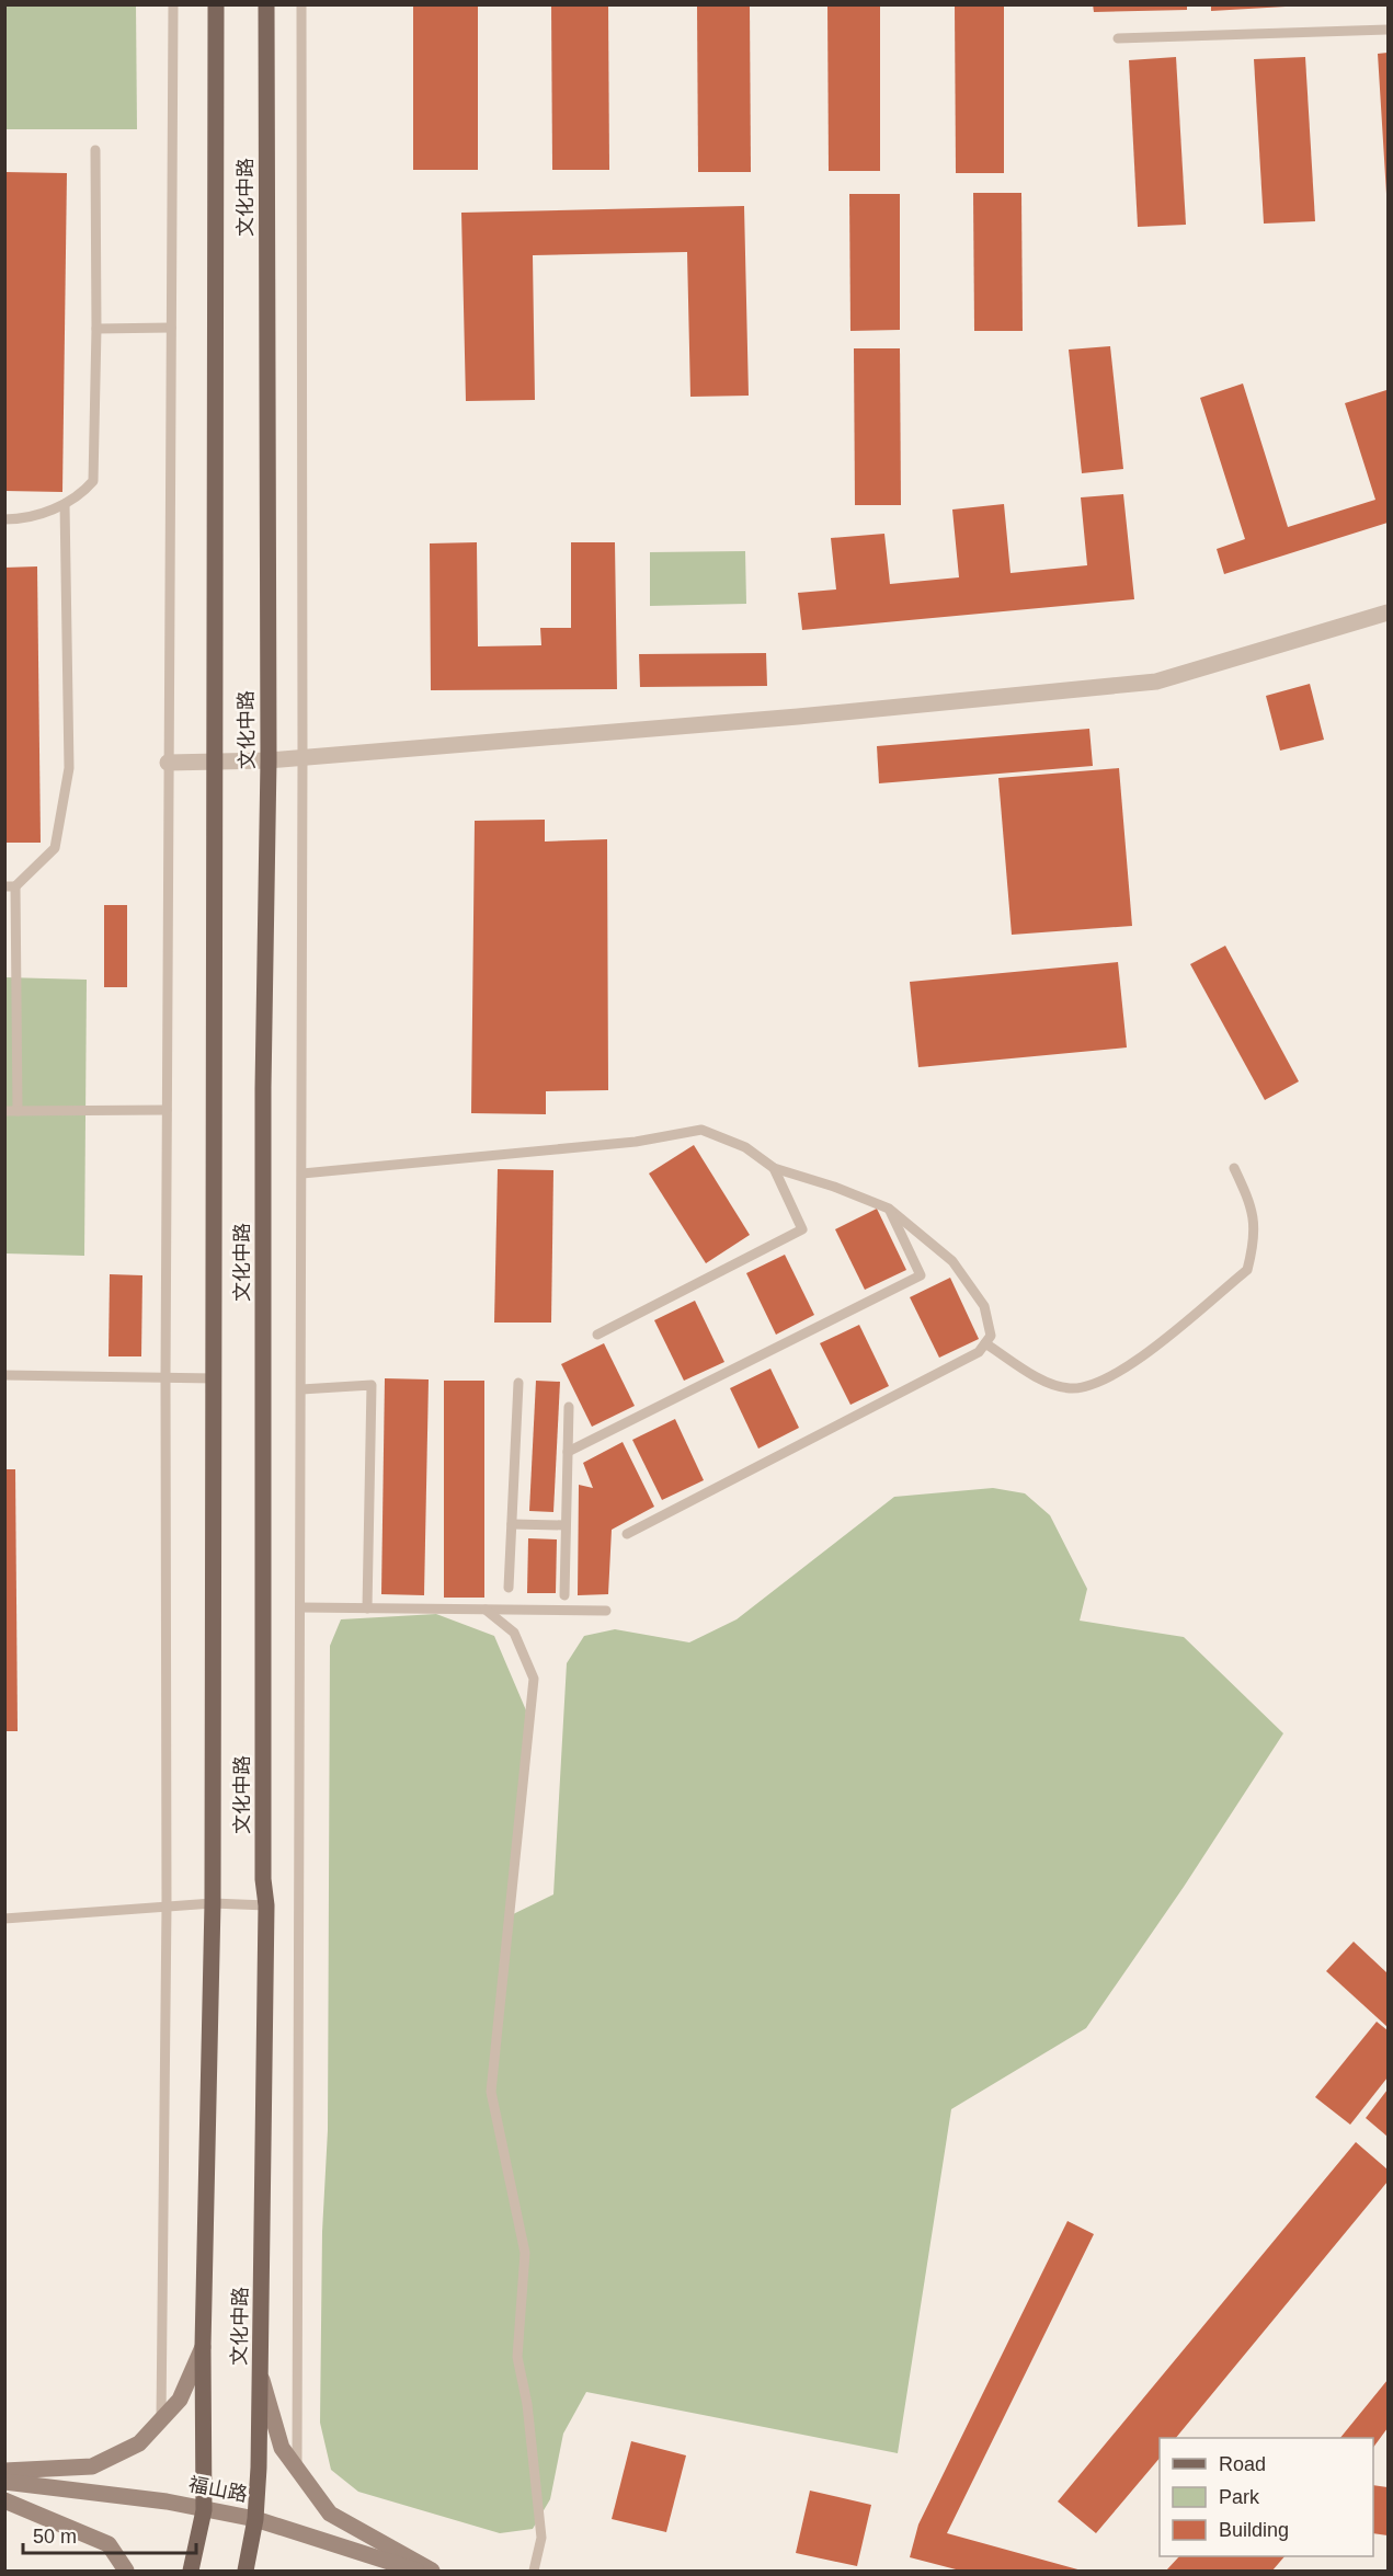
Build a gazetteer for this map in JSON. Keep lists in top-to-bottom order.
{
  "streets": {
    "main road": ["文化中路", "福山路"]
  },
  "crossings": [
    ["文化中路", "福山路"]
  ],
  "legend": ["Road", "Park", "Building"],
  "scale_bar": "50 m"
}
